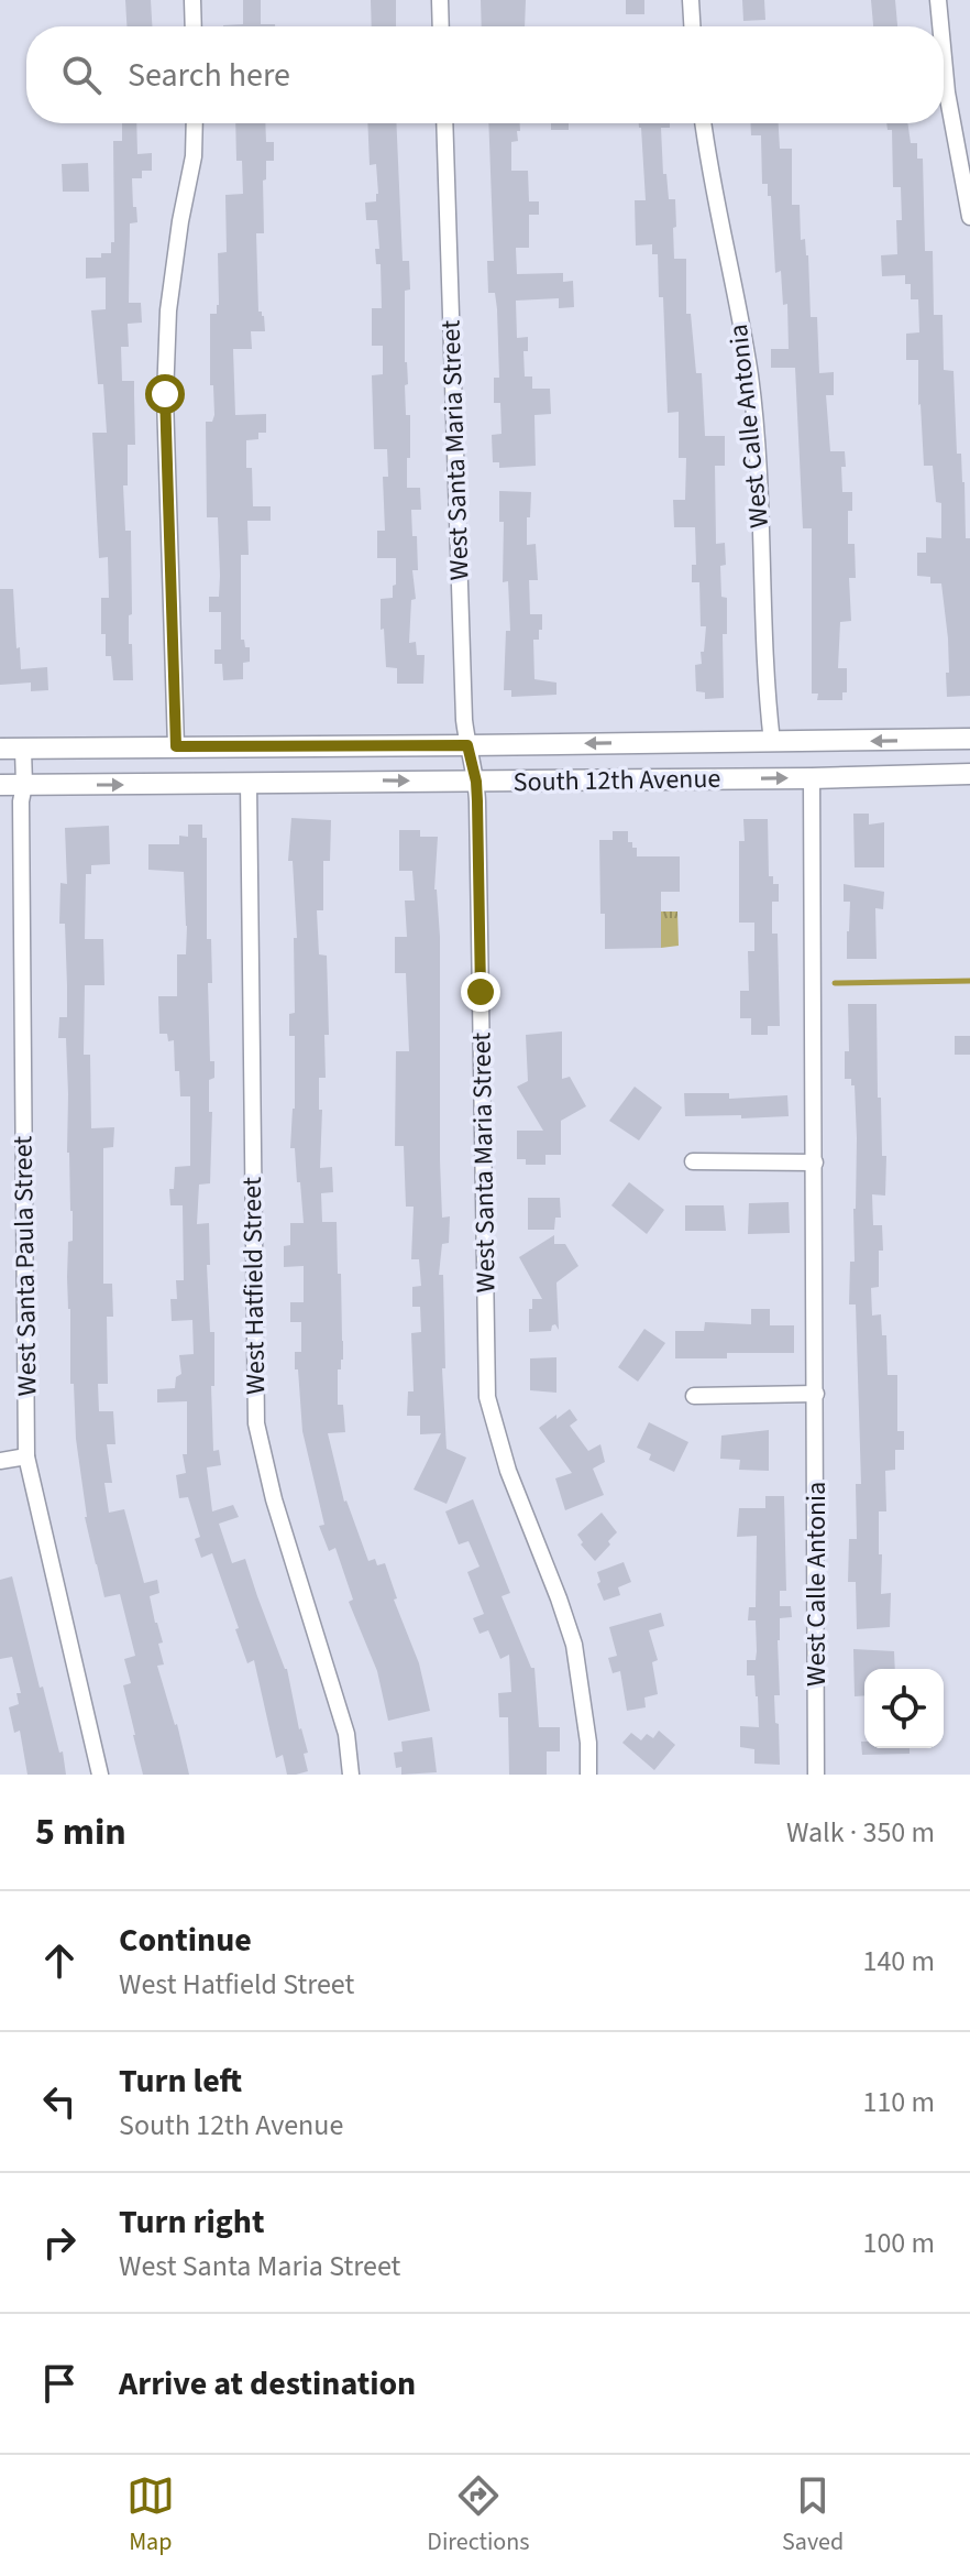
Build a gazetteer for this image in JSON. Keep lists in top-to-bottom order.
{
  "streets": {
    "main road": ["South 12th Avenue"],
    "street": [
      "West Calle Antonia",
      "West Santa Maria Street",
      "West Santa Paula Street",
      "West Hatfield Street"
    ]
  },
  "crossings": [
    ["West Calle Antonia", "South 12th Avenue"],
    ["West Santa Maria Street", "South 12th Avenue"],
    ["South 12th Avenue", "West Santa Paula Street"],
    ["South 12th Avenue", "West Hatfield Street"]
  ],
  "page": {
    "search": "Search here",
    "heading": ["5 min", "Walk · 350 m"],
    "list": [
      ["Continue", "West Hatfield Street", "140 m"],
      ["Turn left", "South 12th Avenue", "110 m"],
      ["Turn right", "West Santa Maria Street", "100 m"],
      "Arrive at destination"
    ],
    "nav": ["Map", "Directions", "Saved"]
  }
}
